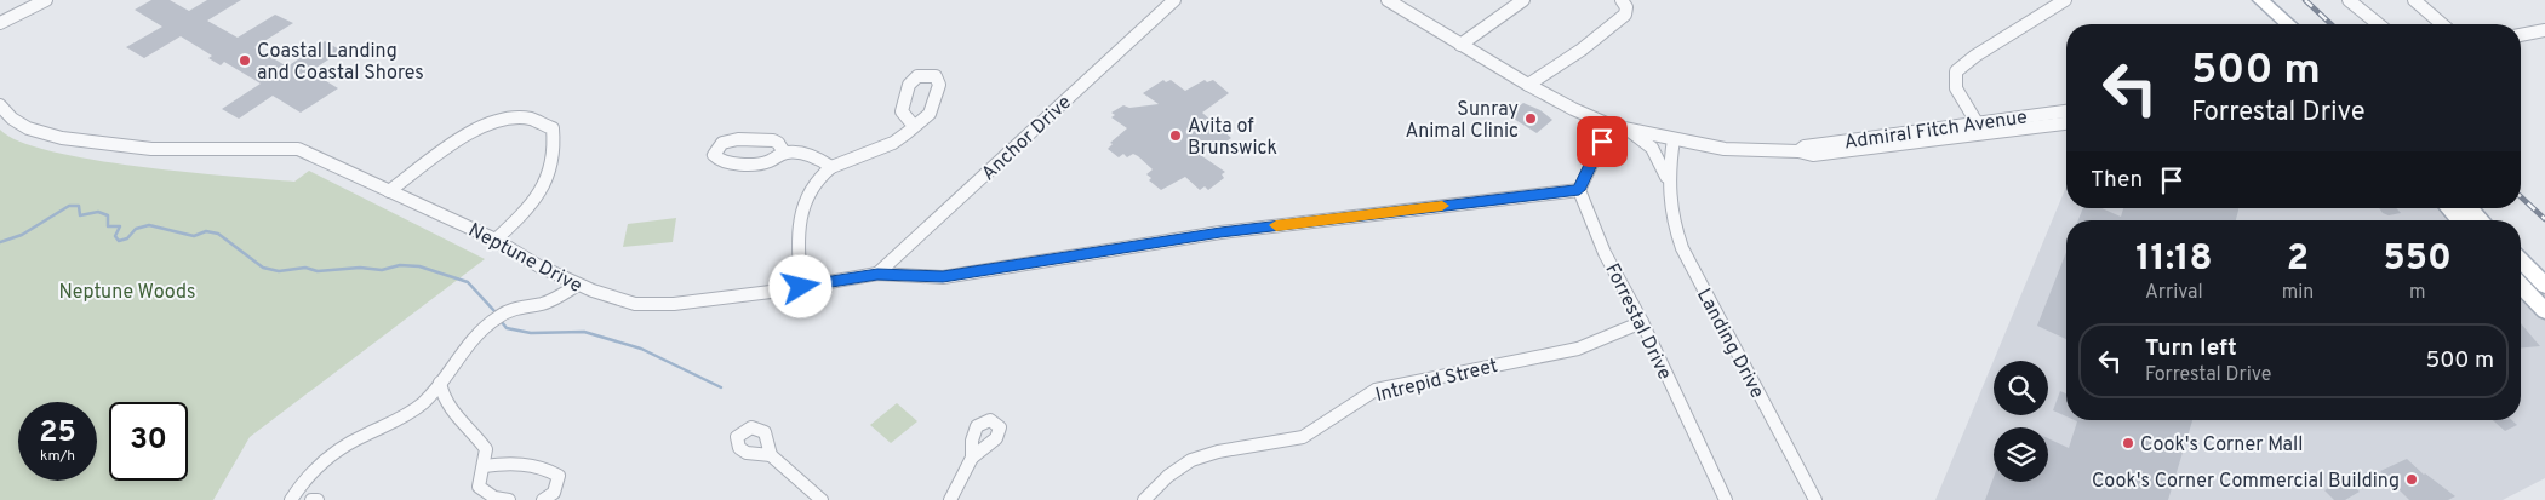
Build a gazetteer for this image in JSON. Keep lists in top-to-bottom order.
{
  "streets": {
    "street": [
      "Admiral Fitch Avenue",
      "Anchor Drive",
      "Neptune Drive",
      "Forrestal Drive",
      "Landing Drive",
      "Intrepid Street"
    ]
  },
  "crossings": [
    ["Admiral Fitch Avenue", "Landing Drive"],
    ["Anchor Drive", "Neptune Drive"],
    ["Neptune Drive", "Forrestal Drive"],
    ["Forrestal Drive", "Intrepid Street"]
  ],
  "parks": ["Neptune Woods"],
  "places": [
    "Coastal Landing and Coastal Shores",
    "Sunray Animal Clinic",
    "Avita of Brunswick",
    "Cook's Corner Mall",
    "Cook's Corner Commercial Building"
  ],
  "page": {
    "turn": ["500 m", "Forrestal Drive"],
    "then": "Then",
    "eta": [
      "11:18",
      "Arrival",
      "2",
      "min",
      "550",
      "m"
    ],
    "list": [
      {
        "name": "Turn left",
        "note": "Forrestal Drive",
        "value": "500 m"
      }
    ],
    "speed": "25 km/h",
    "limit": "30"
  }
}
